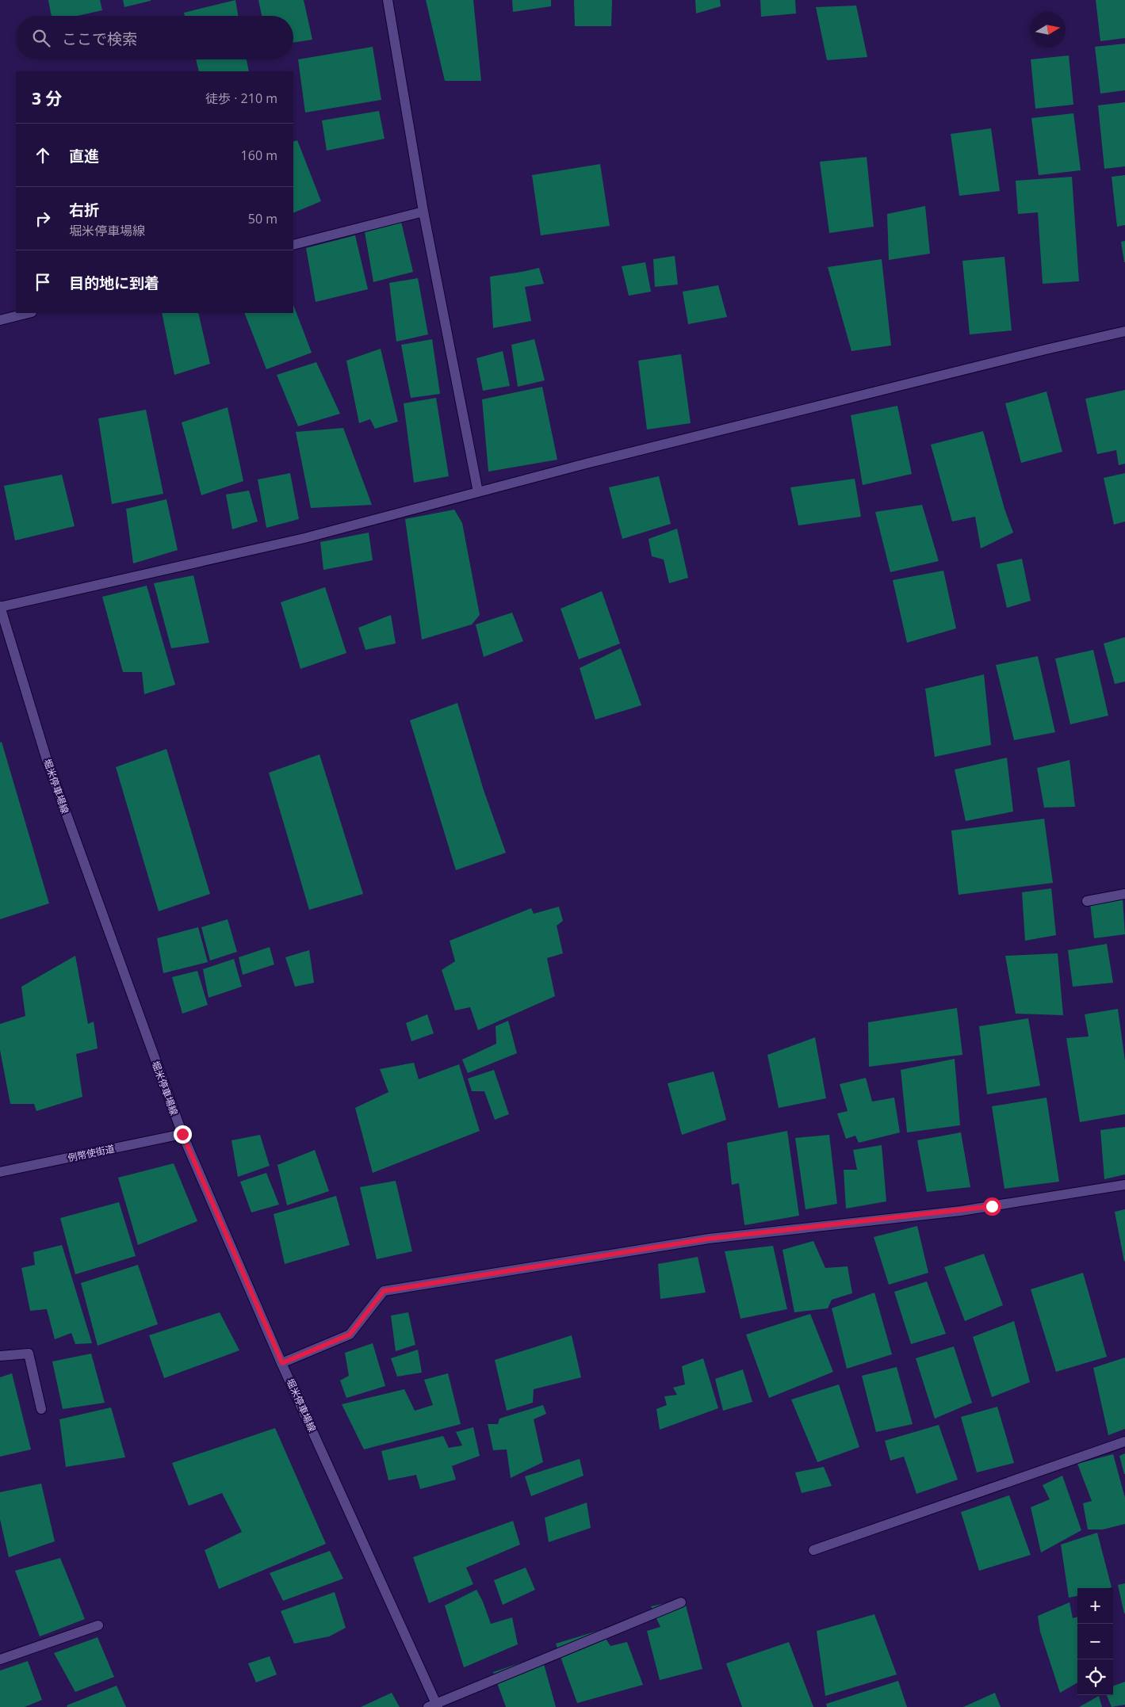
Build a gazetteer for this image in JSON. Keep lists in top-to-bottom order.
{
  "streets": {
    "street": ["堀米停車場線", "例幣使街道"]
  },
  "crossings": [
    ["堀米停車場線", "例幣使街道"]
  ],
  "north": "right",
  "page": {
    "search": "ここで検索",
    "heading": ["3 分", "徒歩 · 210 m"],
    "list": [
      ["直進", "160 m"],
      ["右折", "堀米停車場線", "50 m"],
      "目的地に到着"
    ],
    "map_buttons": ["+", "−"]
  }
}
